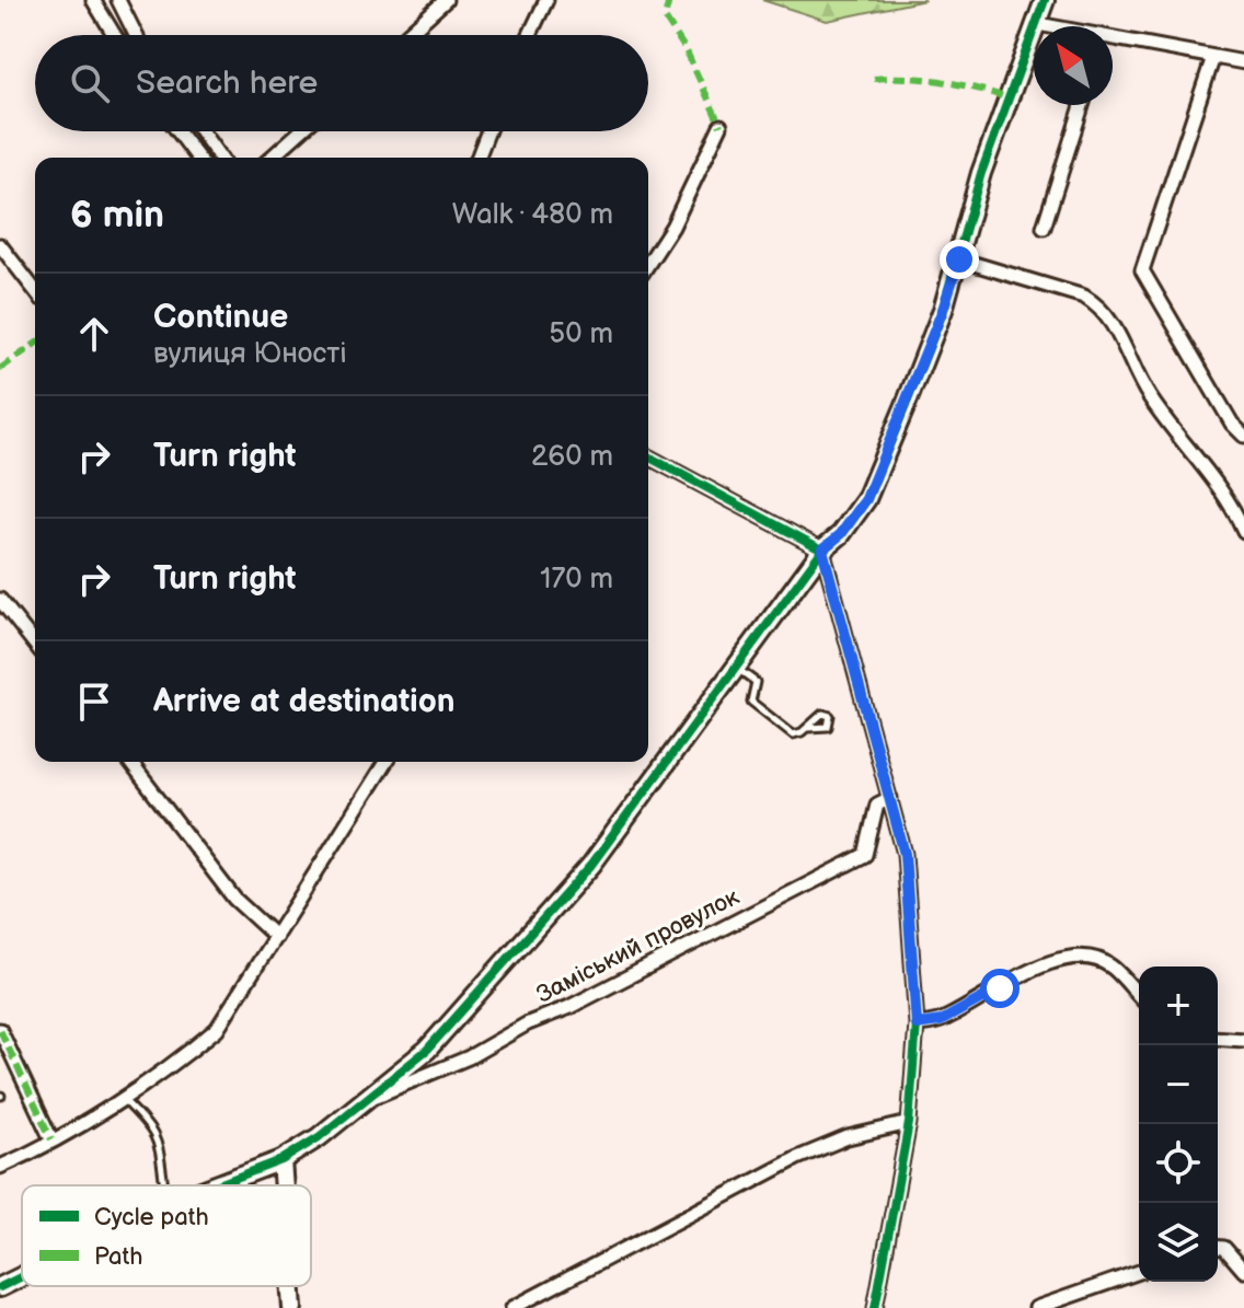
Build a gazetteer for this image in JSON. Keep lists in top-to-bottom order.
{
  "streets": {
    "street": ["Заміський провулок"]
  },
  "legend": ["Cycle path", "Path"],
  "north": "top left",
  "page": {
    "search": "Search here",
    "heading": ["6 min", "Walk · 480 m"],
    "list": [
      ["Continue", "вулиця Юності", "50 m"],
      ["Turn right", "260 m"],
      ["Turn right", "170 m"],
      "Arrive at destination"
    ],
    "map_buttons": ["+", "−"]
  }
}
